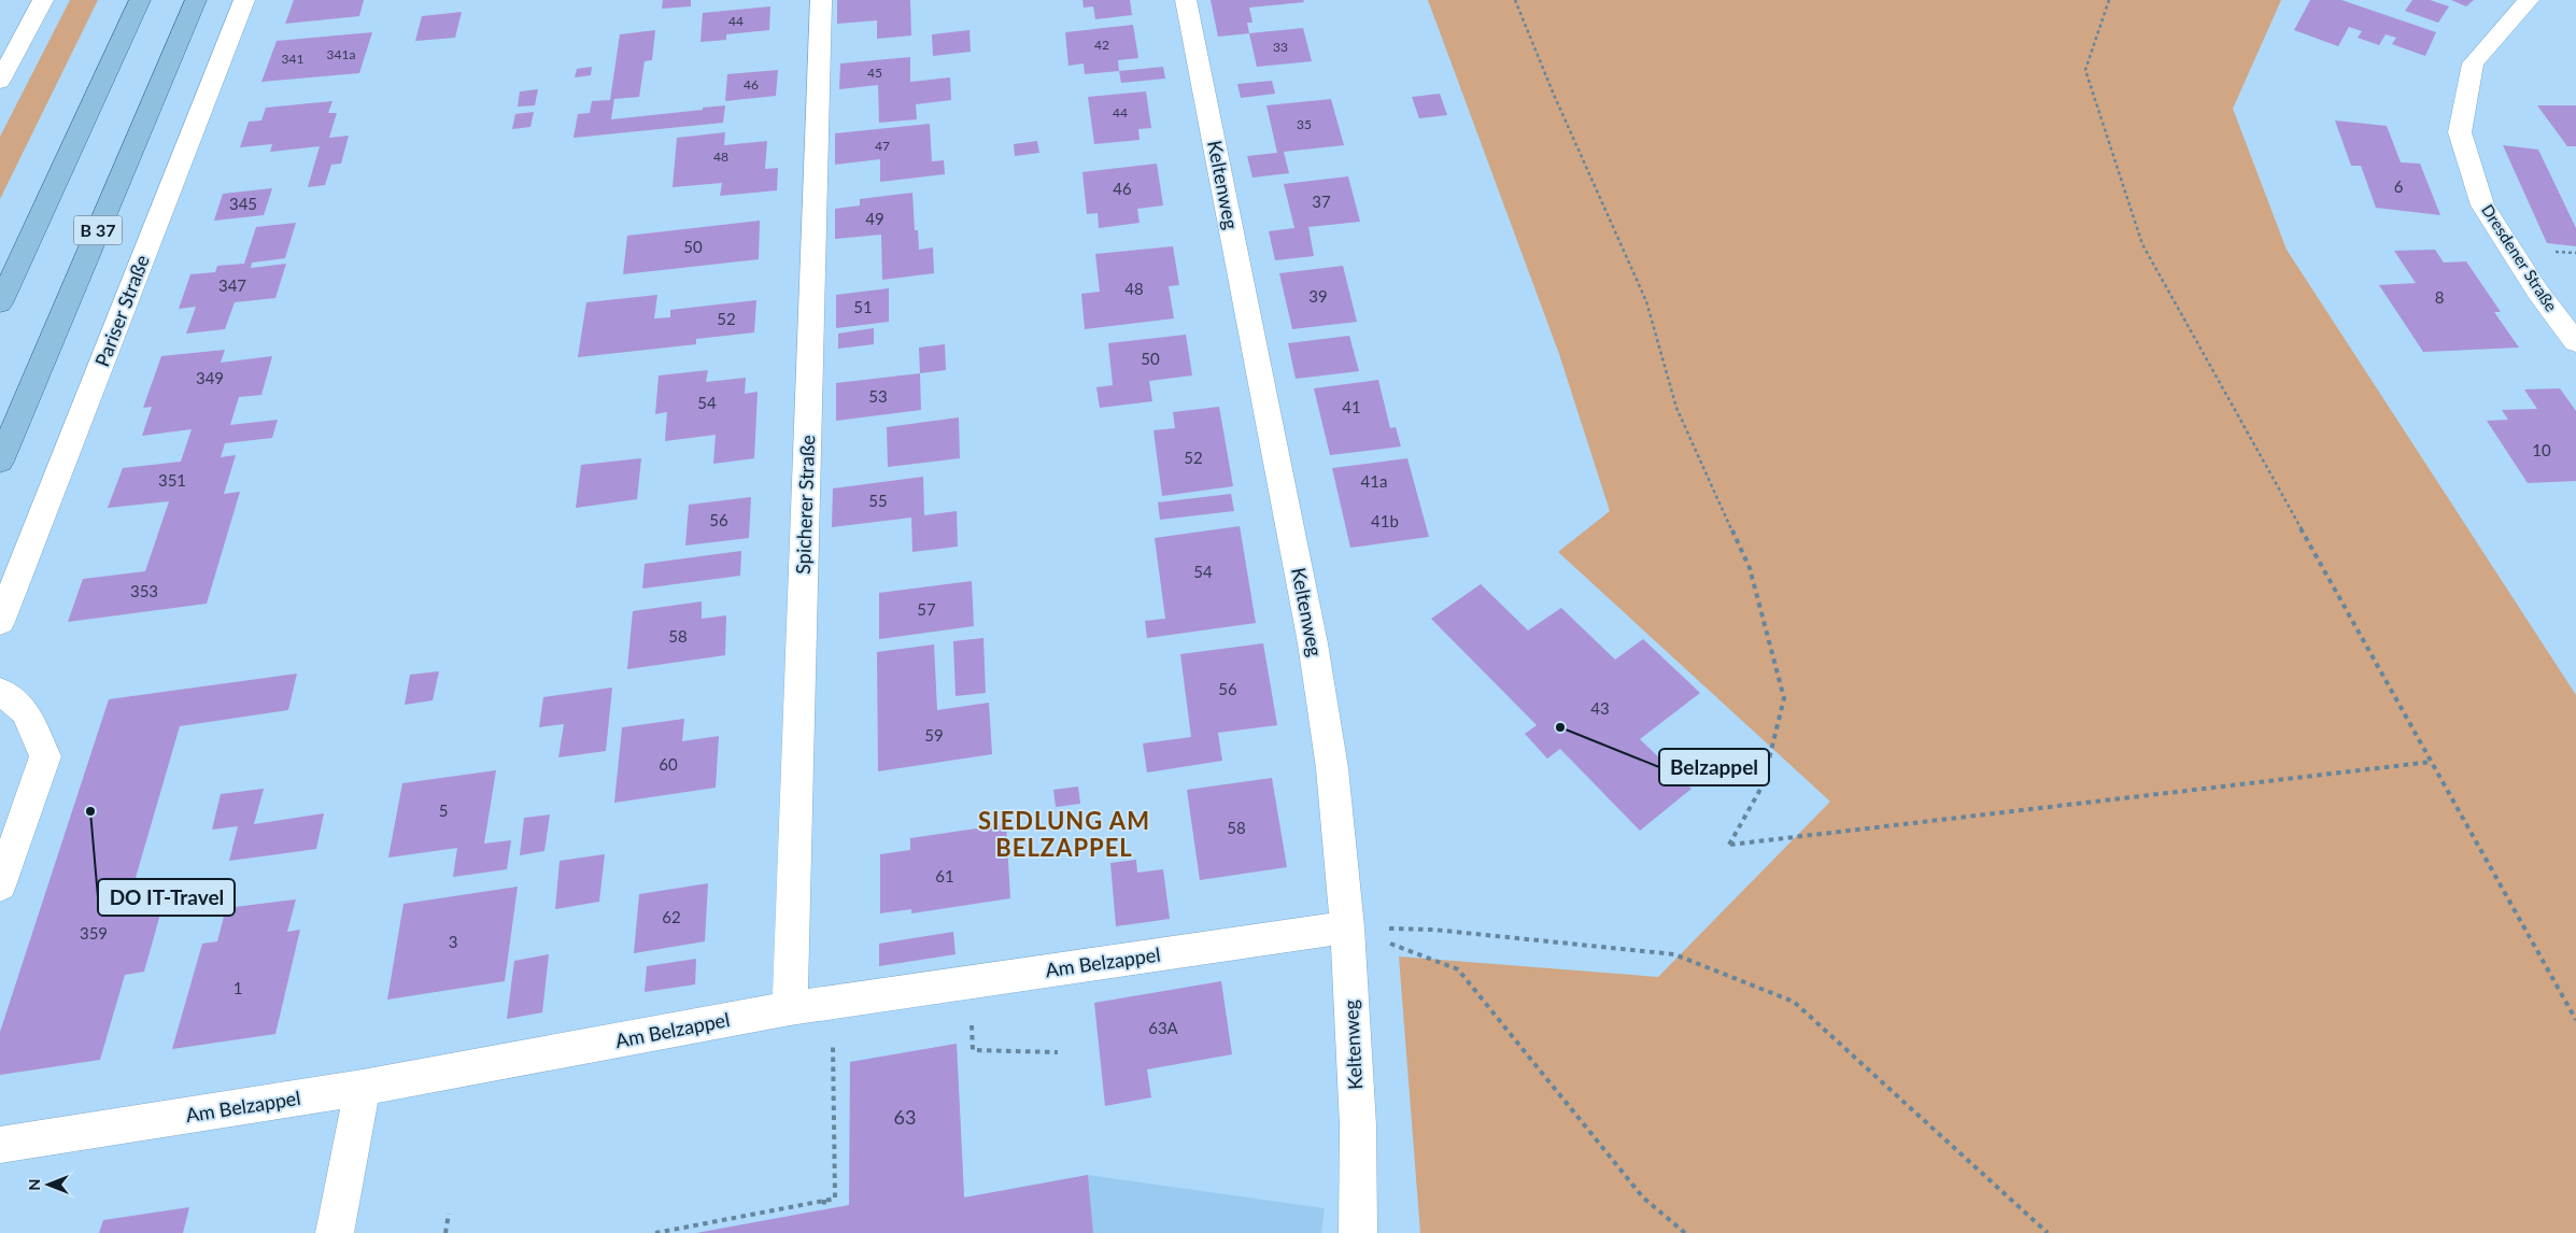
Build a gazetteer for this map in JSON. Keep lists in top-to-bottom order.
{
  "streets": {
    "main road": ["B 37"],
    "street": [
      "Keltenweg",
      "Dresdener Straße",
      "Pariser Straße",
      "Spicherer Straße",
      "Am Belzappel"
    ]
  },
  "crossings": [
    ["Keltenweg", "Am Belzappel"],
    ["Spicherer Straße", "Am Belzappel"]
  ],
  "districts": ["SIEDLUNG AM BELZAPPEL"],
  "places": ["Belzappel", "DO IT-Travel"],
  "house_numbers": [
    "44",
    "42",
    "33",
    "341a",
    "341",
    "45",
    "46",
    "44",
    "35",
    "47",
    "48",
    "6",
    "46",
    "37",
    "345",
    "49",
    "50",
    "347",
    "48",
    "39",
    "8",
    "51",
    "52",
    "50",
    "349",
    "53",
    "54",
    "41",
    "10",
    "52",
    "351",
    "41a",
    "55",
    "56",
    "41b",
    "54",
    "353",
    "57",
    "58",
    "56",
    "43",
    "59",
    "60",
    "5",
    "58",
    "61",
    "62",
    "359",
    "3",
    "1",
    "63A",
    "63"
  ],
  "north": "left"
}
